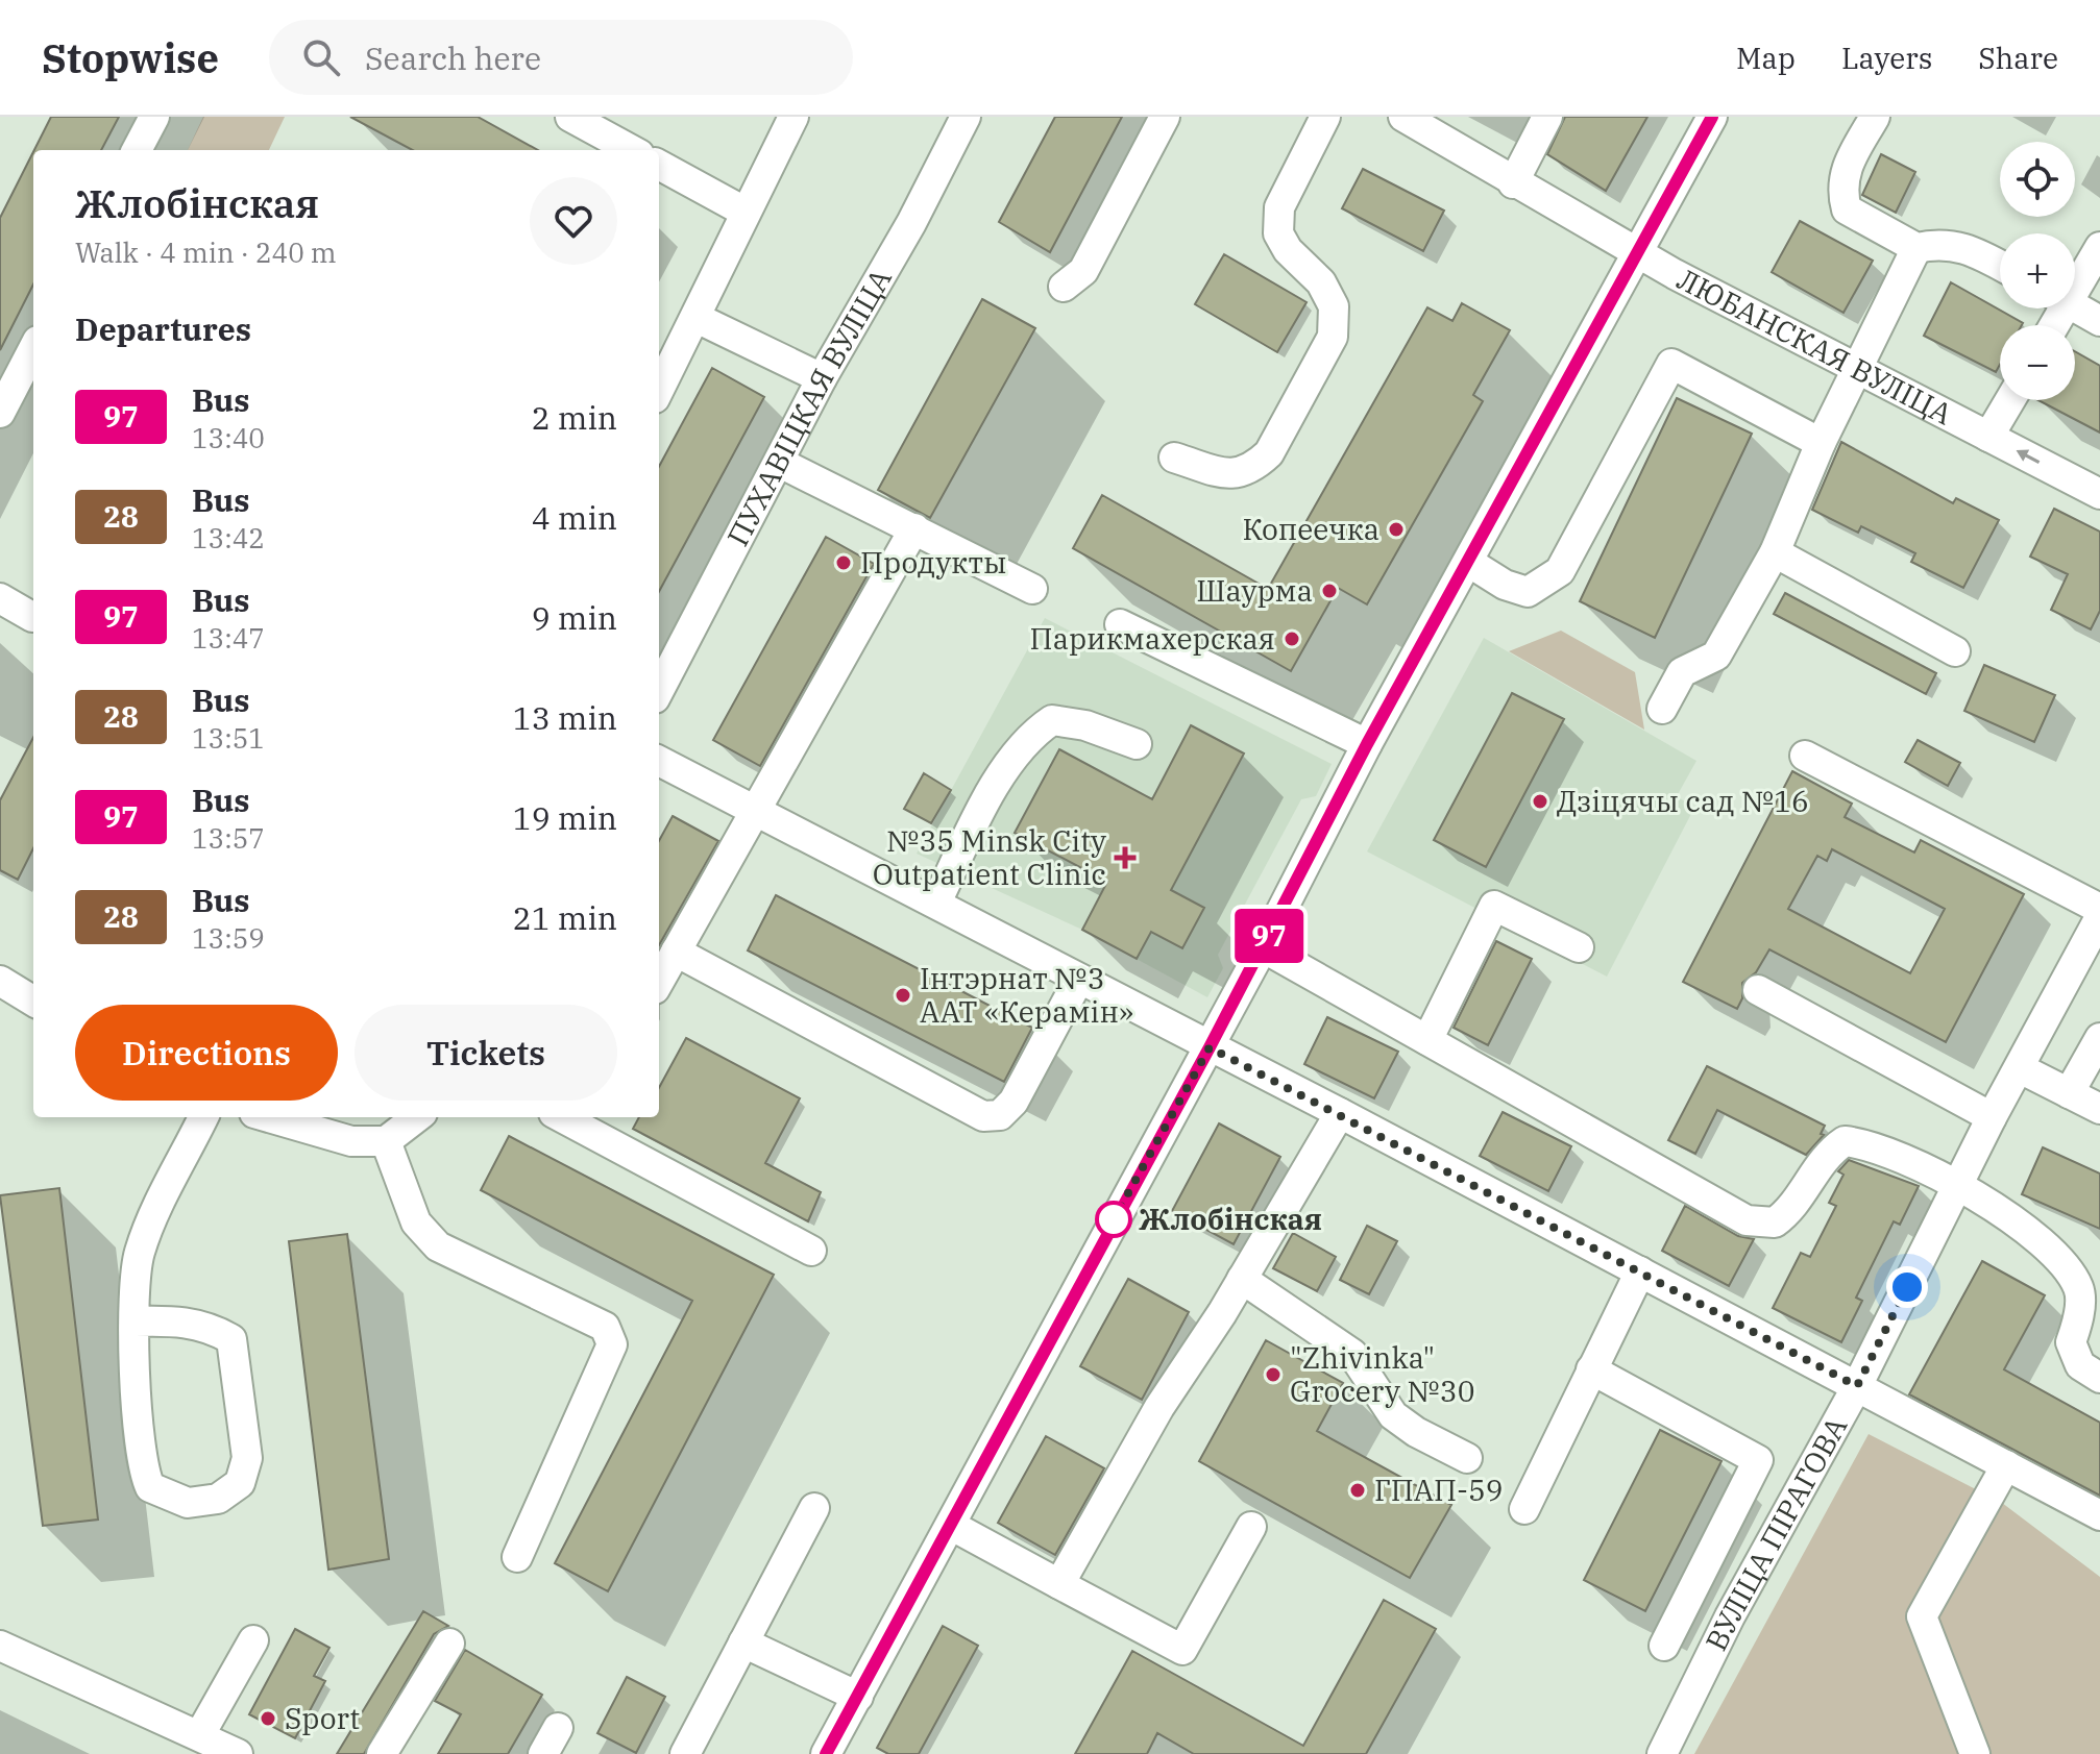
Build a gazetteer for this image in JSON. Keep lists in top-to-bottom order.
{
  "streets": {
    "street": ["ЛЮБАНСКАЯ ВУЛІЦА", "ПУХАВІЦКАЯ ВУЛІЦА", "ВУЛІЦА ПІРАГОВА"]
  },
  "places": {
    "other": [
      "Копеечка",
      "Продукты",
      "Шаурма",
      "Парикмахерская",
      "Дзіцячы сад №16",
      "Інтэрнат №3 ААТ «Керамін»",
      "Жлобінская",
      "\"Zhivinka\" Grocery №30",
      "ГПАП-59",
      "Sport"
    ],
    "health": ["№35 Minsk City Outpatient Clinic"]
  },
  "lines": ["bus line 97"],
  "page": {
    "header": "Stopwise",
    "search": "Search here",
    "nav": ["Map", "Layers", "Share"],
    "on_map": "97",
    "map_buttons": ["+", "−"],
    "heading": [
      ["Жлобінская", "Walk · 4 min · 240 m"],
      "Departures"
    ],
    "list": [
      {
        "mark": "97",
        "name": "Bus",
        "note": "13:40",
        "value": "2 min"
      },
      {
        "mark": "28",
        "name": "Bus",
        "note": "13:42",
        "value": "4 min"
      },
      {
        "mark": "97",
        "name": "Bus",
        "note": "13:47",
        "value": "9 min"
      },
      {
        "mark": "28",
        "name": "Bus",
        "note": "13:51",
        "value": "13 min"
      },
      {
        "mark": "97",
        "name": "Bus",
        "note": "13:57",
        "value": "19 min"
      },
      {
        "mark": "28",
        "name": "Bus",
        "note": "13:59",
        "value": "21 min"
      }
    ],
    "buttons": ["Directions", "Tickets"]
  }
}
